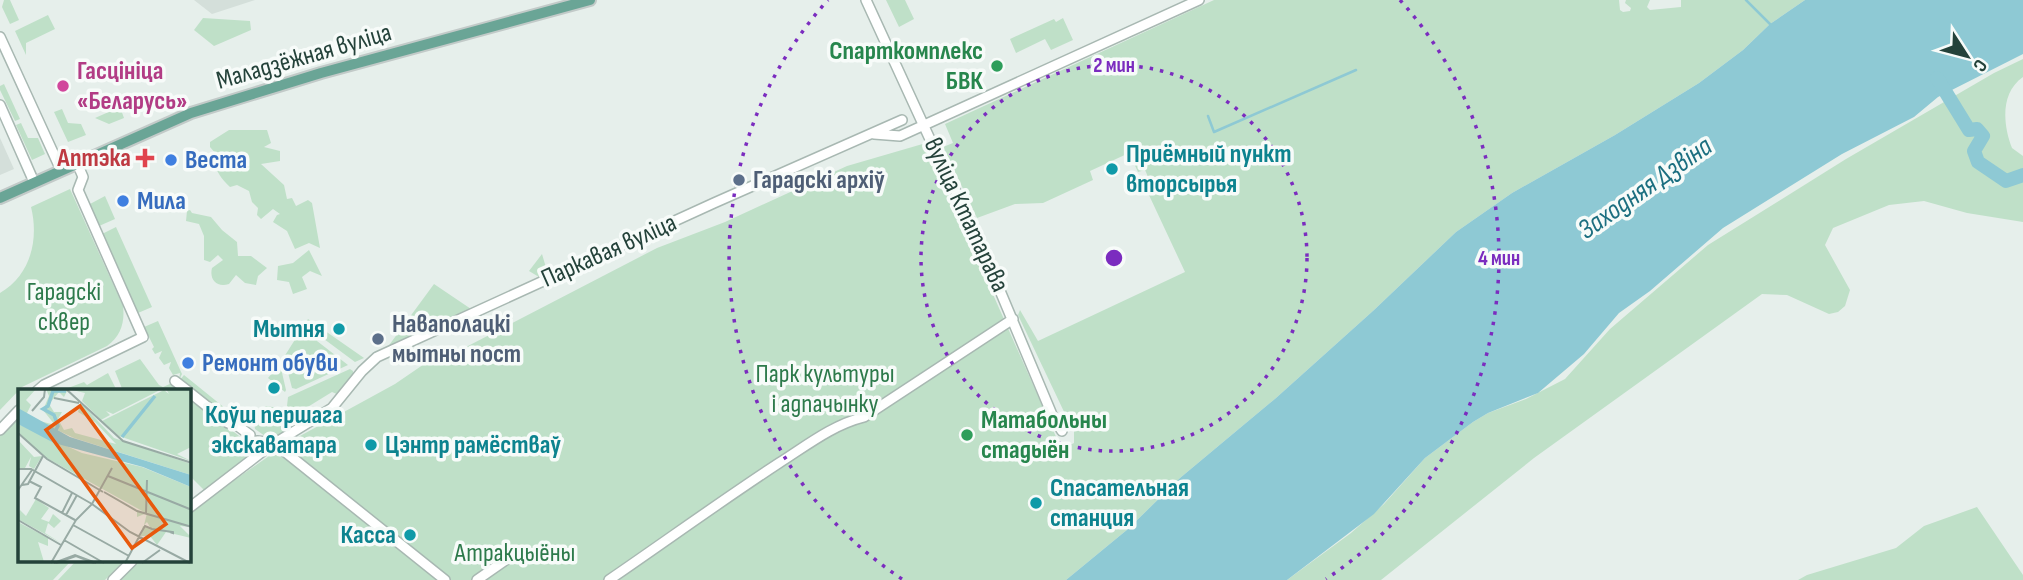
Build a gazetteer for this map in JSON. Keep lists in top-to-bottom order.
{
  "streets": {
    "main road": ["Маладзёжная вуліца"],
    "street": ["вуліца Ктатарава", "Паркавая вуліца"]
  },
  "crossings": [
    ["вуліца Ктатарава", "Паркавая вуліца"]
  ],
  "water": ["Заходняя Дзвіна"],
  "parks": ["Гарадскі сквер", "Парк культуры і адпачынку", "Атракцыёны"],
  "places": {
    "other": [
      "Спарткомплекс БВК",
      "Гасцініца «Беларусь»",
      "Веста",
      "Приёмный пункт вторсырья",
      "Гарадскі архіў",
      "Мила",
      "Мытня",
      "Наваполацкі мытны пост",
      "Ремонт обуви",
      "Коўш першага экскаватара",
      "Матабольны стадыён",
      "Цэнтр рамёстваў",
      "Спасательная станция",
      "Касса"
    ],
    "health": ["Аптэка"]
  },
  "north": "bottom right",
  "rings": ["2 мин", "4 мин"]
}
